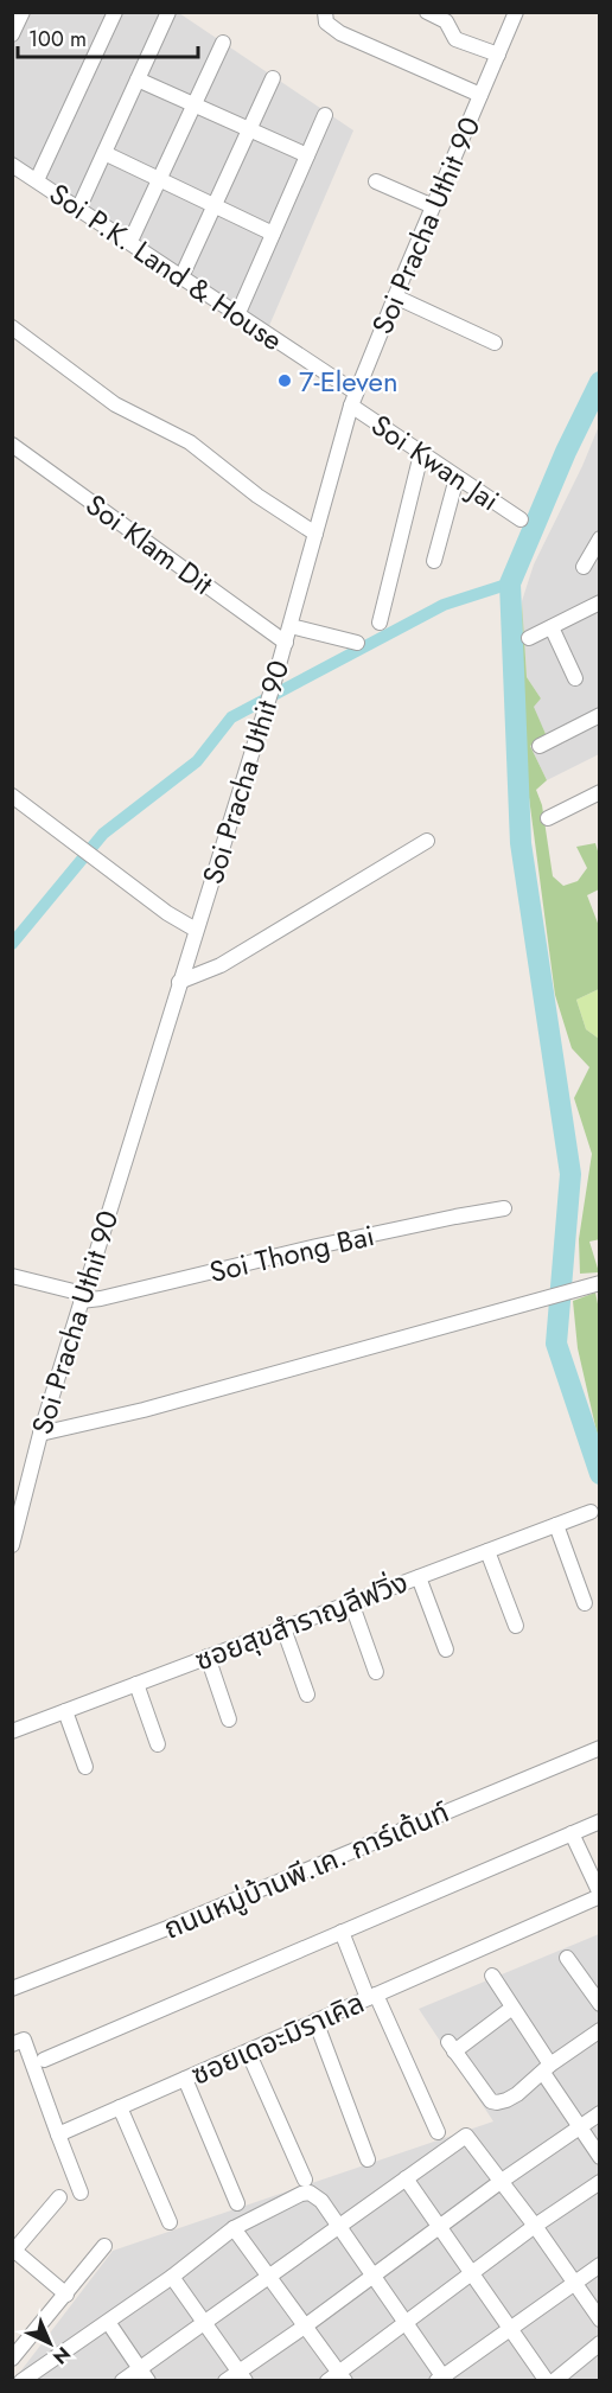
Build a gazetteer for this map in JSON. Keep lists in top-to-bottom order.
{
  "streets": {
    "street": [
      "Soi Pracha Uthit 90",
      "Soi P.K. Land & House",
      "Soi Kwan Jai",
      "Soi Klam Dit",
      "Soi Thong Bai",
      "ซอยสุขสำราญลีฟวิ่ง",
      "ถนนหมู่บ้านพี.เค. การ์เด้นท์",
      "ซอยเดอะมิราเคิล"
    ]
  },
  "crossings": [
    ["Soi Pracha Uthit 90", "Soi P.K. Land & House"],
    ["Soi Pracha Uthit 90", "Soi Kwan Jai"],
    ["Soi Pracha Uthit 90", "Soi Klam Dit"],
    ["Soi Pracha Uthit 90", "Soi Thong Bai"],
    ["Soi P.K. Land & House", "Soi Kwan Jai"]
  ],
  "places": ["7-Eleven"],
  "scale_bar": "100 m",
  "north": "bottom right"
}
